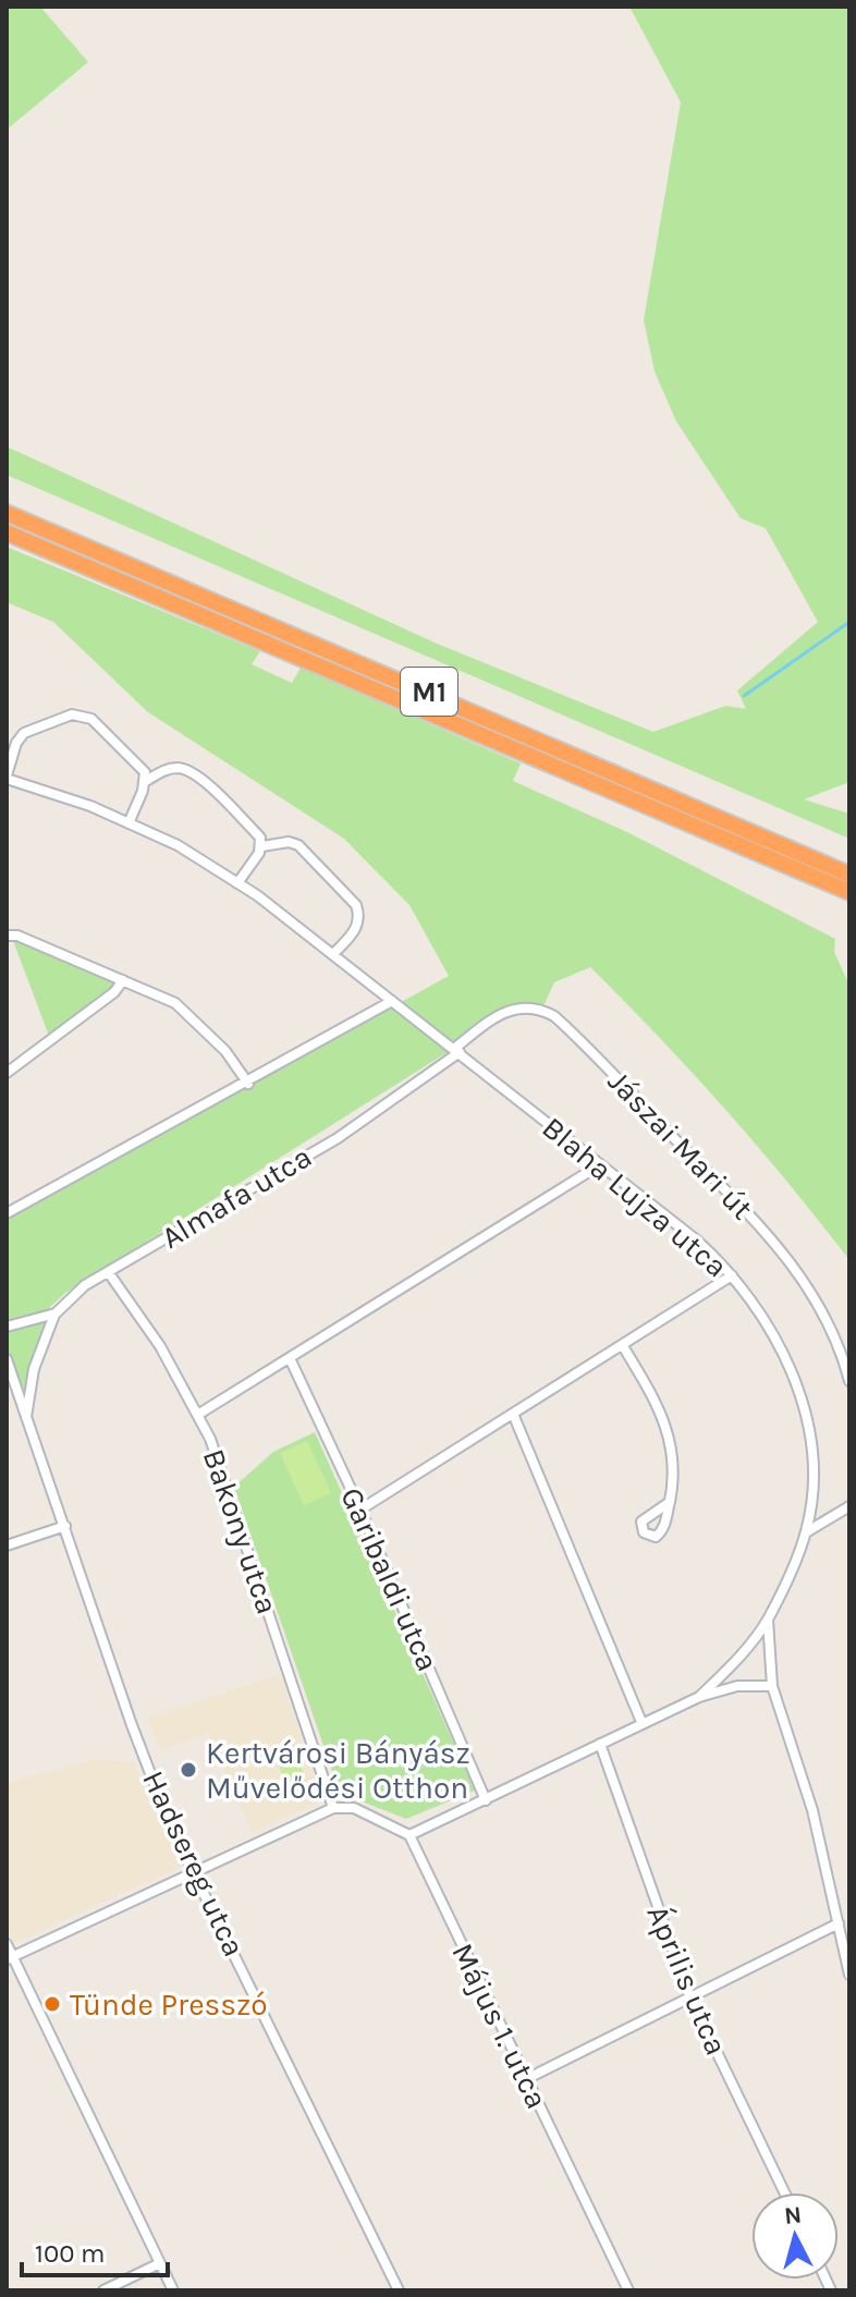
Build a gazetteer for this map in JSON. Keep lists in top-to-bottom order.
{
  "streets": {
    "highway": ["M1"],
    "street": [
      "Jászai Mari út",
      "Almafa utca",
      "Blaha Lujza utca",
      "Bakony utca",
      "Garibaldi utca",
      "Hadsereg utca",
      "Április utca",
      "Május 1. utca"
    ]
  },
  "crossings": [
    ["Jászai Mari út", "Almafa utca"],
    ["Jászai Mari út", "Blaha Lujza utca"],
    ["Almafa utca", "Blaha Lujza utca"],
    ["Almafa utca", "Bakony utca"],
    ["Almafa utca", "Hadsereg utca"],
    ["Blaha Lujza utca", "Garibaldi utca"],
    ["Blaha Lujza utca", "Április utca"],
    ["Blaha Lujza utca", "Május 1. utca"]
  ],
  "places": ["Kertvárosi Bányász Művelődési Otthon", "Tünde Presszó"],
  "scale_bar": "100 m",
  "north": "top"
}
